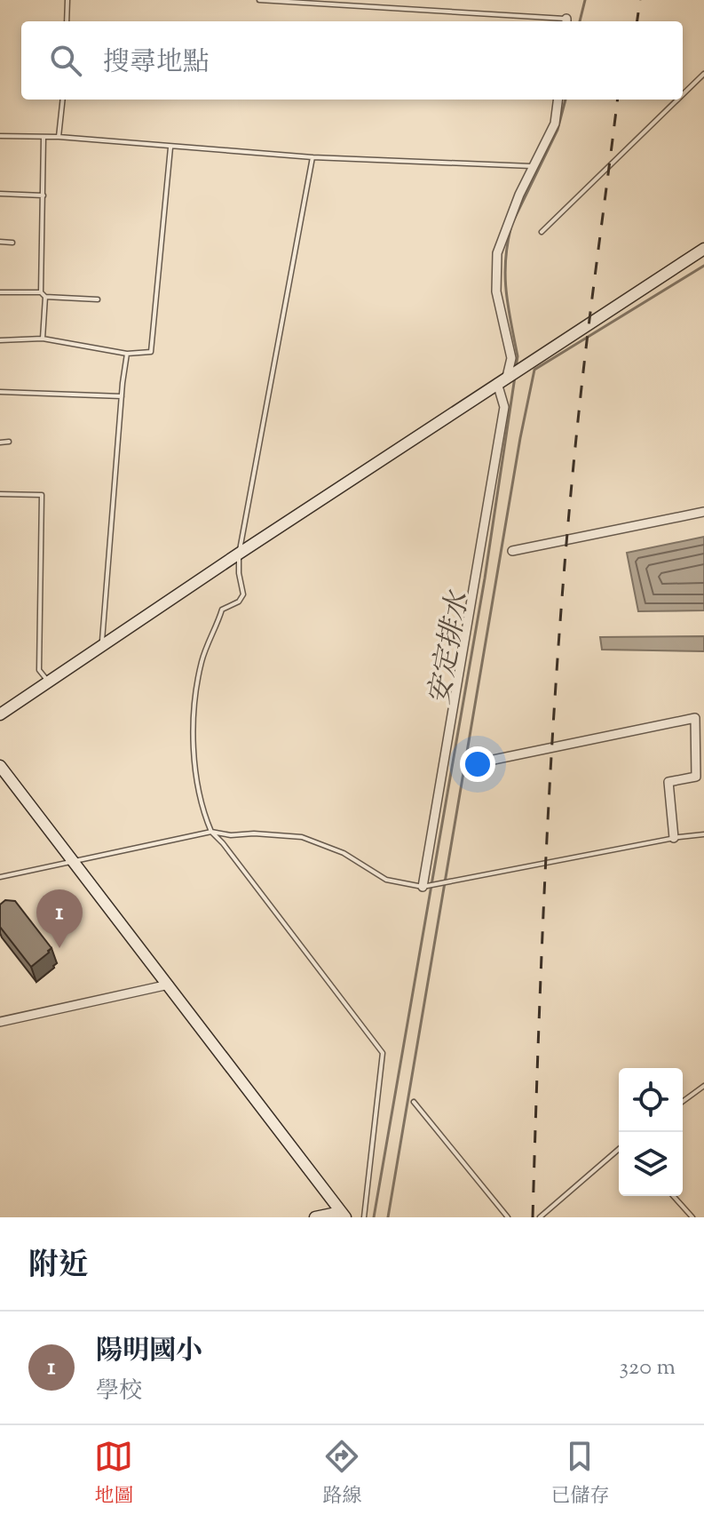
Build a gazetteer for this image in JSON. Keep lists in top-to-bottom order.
{
  "water": ["安定排水"],
  "page": {
    "search": "搜尋地點",
    "pins": "1",
    "heading": "附近",
    "list": [
      {
        "mark": "1",
        "name": "陽明國小",
        "note": "學校",
        "value": "320 m"
      }
    ],
    "nav": ["地圖", "路線", "已儲存"]
  }
}
